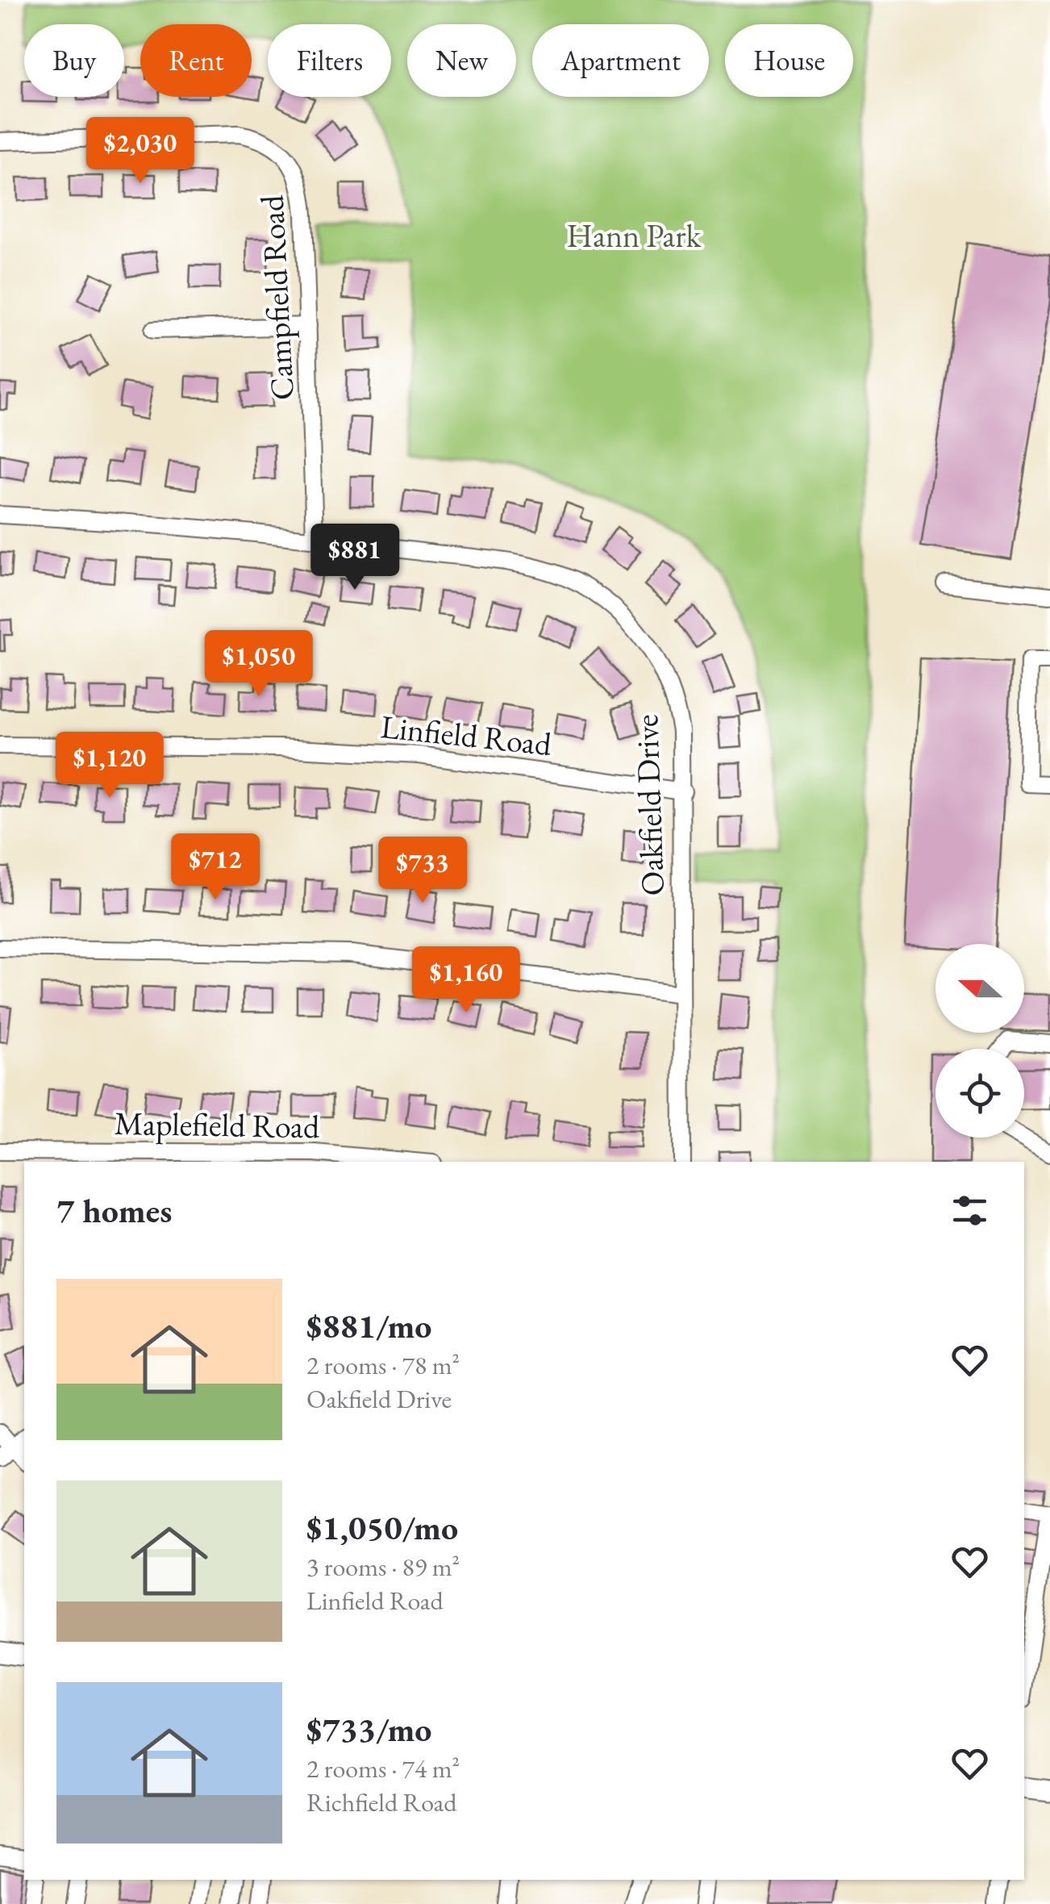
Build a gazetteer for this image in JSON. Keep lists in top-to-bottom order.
{
  "streets": {
    "street": [
      "Campfield Road",
      "Linfield Road",
      "Oakfield Drive",
      "Maplefield Road"
    ]
  },
  "crossings": [
    ["Campfield Road", "Oakfield Drive"],
    ["Linfield Road", "Oakfield Drive"]
  ],
  "parks": ["Hann Park"],
  "north": "left",
  "page": {
    "chip": [
      "Buy",
      "Rent",
      "Filters",
      "New",
      "Apartment",
      "House"
    ],
    "price": [
      "$2,030",
      "$881",
      "$1,050",
      "$1,120",
      "$712",
      "$733",
      "$1,160"
    ],
    "heading": "7 homes",
    "list": [
      {
        "name": "$881/mo",
        "note": "2 rooms · 78 m² · Oakfield Drive"
      },
      {
        "name": "$1,050/mo",
        "note": "3 rooms · 89 m² · Linfield Road"
      },
      {
        "name": "$733/mo",
        "note": "2 rooms · 74 m² · Richfield Road"
      }
    ]
  }
}
